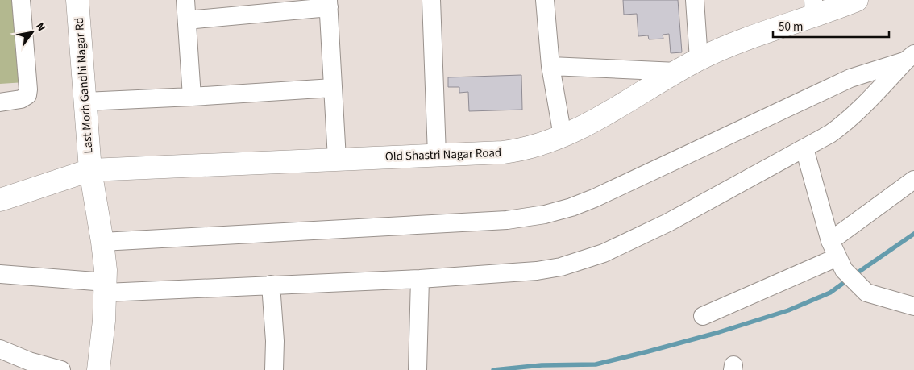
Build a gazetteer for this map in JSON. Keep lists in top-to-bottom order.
{
  "streets": {
    "street": ["Last Morh Gandhi Nagar Rd", "Old Shastri Nagar Road"]
  },
  "crossings": [
    ["Last Morh Gandhi Nagar Rd", "Old Shastri Nagar Road"]
  ],
  "scale_bar": "50 m",
  "north": "top right"
}
